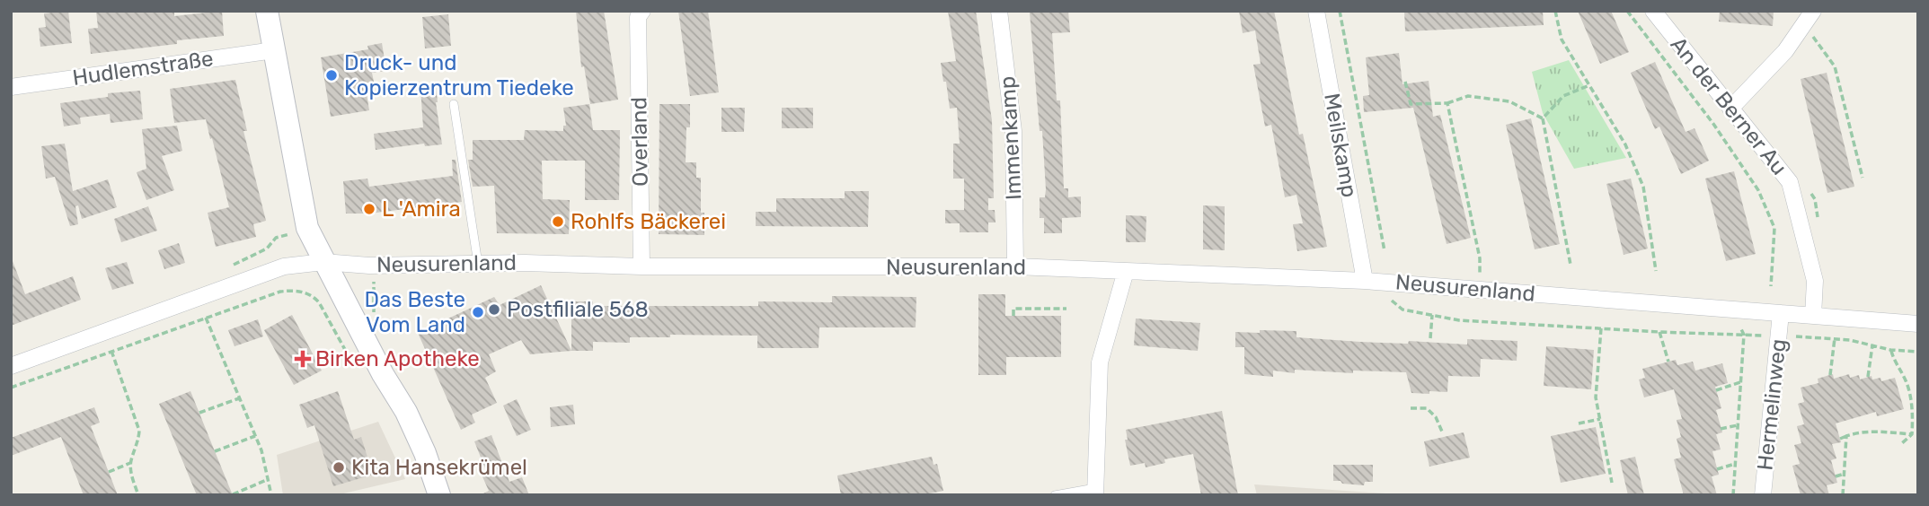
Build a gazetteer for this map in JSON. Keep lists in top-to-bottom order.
{
  "streets": {
    "street": [
      "Hudlemstraße",
      "An der Berner Au",
      "Immenkamp",
      "Overland",
      "Meilskamp",
      "Neusurenland",
      "Hermelinweg"
    ]
  },
  "crossings": [
    ["An der Berner Au", "Neusurenland"],
    ["Immenkamp", "Neusurenland"],
    ["Overland", "Neusurenland"],
    ["Meilskamp", "Neusurenland"],
    ["Neusurenland", "Hermelinweg"]
  ],
  "places": {
    "other": [
      "Druck- und Kopierzentrum Tiedeke",
      "L 'Amira",
      "Rohlfs Bäckerei",
      "Postfiliale 568",
      "Das Beste Vom Land",
      "Kita Hansekrümel"
    ],
    "health": ["Birken Apotheke"]
  }
}
